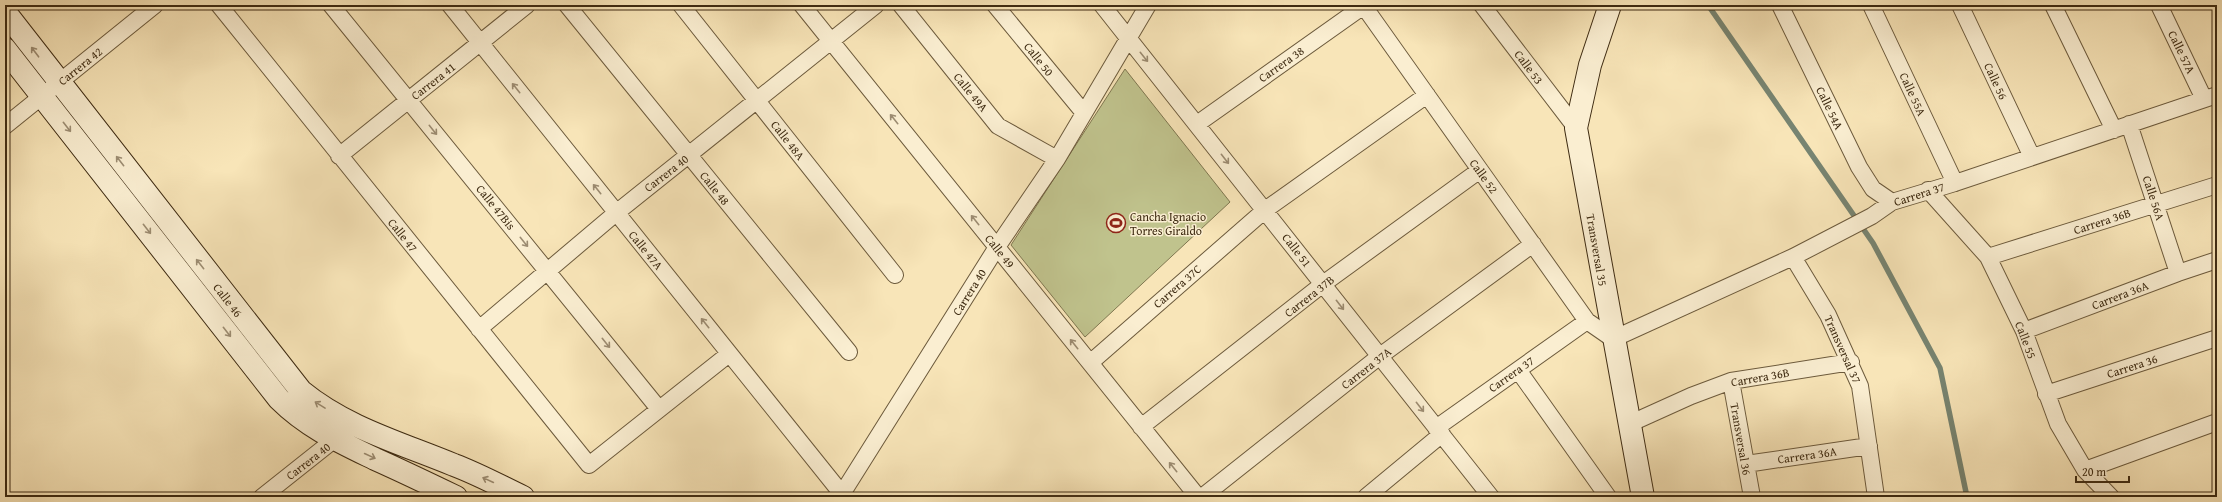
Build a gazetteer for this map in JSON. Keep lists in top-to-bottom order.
{
  "streets": {
    "main road": ["Transversal 35", "Calle 46"],
    "street": [
      "Calle 57A",
      "Calle 50",
      "Carrera 38",
      "Carrera 42",
      "Calle 53",
      "Carrera 41",
      "Calle 56",
      "Calle 49A",
      "Calle 55A",
      "Calle 54A",
      "Calle 48A",
      "Carrera 40",
      "Calle 52",
      "Calle 48",
      "Carrera 37",
      "Calle 56A",
      "Calle 47Bis",
      "Carrera 36B",
      "Calle 47",
      "Calle 47A",
      "Calle 51",
      "Calle 49",
      "Carrera 37C",
      "Carrera 36A",
      "Carrera 37B",
      "Calle 55",
      "Transversal 37",
      "Carrera 36",
      "Carrera 37A",
      "Transversal 36"
    ]
  },
  "crossings": [
    ["Calle 57A", "Carrera 37"],
    ["Calle 50", "Carrera 40"],
    ["Carrera 38", "Calle 52"],
    ["Carrera 38", "Calle 51"],
    ["Carrera 42", "Calle 46"],
    ["Calle 53", "Transversal 35"],
    ["Carrera 41", "Calle 47Bis"],
    ["Carrera 41", "Calle 47"],
    ["Carrera 41", "Calle 47A"],
    ["Calle 56", "Carrera 37"],
    ["Calle 49A", "Carrera 40"],
    ["Calle 55A", "Carrera 37"],
    ["Calle 54A", "Carrera 37"],
    ["Calle 48A", "Carrera 40"],
    ["Carrera 40", "Calle 48"],
    ["Carrera 40", "Calle 47Bis"],
    ["Carrera 40", "Calle 47"],
    ["Carrera 40", "Calle 47A"],
    ["Carrera 40", "Calle 51"],
    ["Carrera 40", "Calle 49"],
    ["Carrera 40", "Calle 46"],
    ["Calle 52", "Carrera 37"],
    ["Calle 52", "Transversal 35"],
    ["Calle 52", "Carrera 37C"],
    ["Calle 52", "Carrera 37B"],
    ["Calle 52", "Carrera 37A"],
    ["Carrera 37", "Calle 56A"],
    ["Carrera 37", "Calle 51"],
    ["Carrera 37", "Transversal 35"],
    ["Carrera 37", "Calle 55"],
    ["Carrera 37", "Transversal 37"],
    ["Calle 56A", "Carrera 36B"],
    ["Calle 56A", "Carrera 36A"],
    ["Calle 47Bis", "Calle 47"],
    ["Carrera 36B", "Transversal 35"],
    ["Carrera 36B", "Calle 55"],
    ["Carrera 36B", "Transversal 37"],
    ["Carrera 36B", "Transversal 36"],
    ["Calle 51", "Carrera 37C"],
    ["Calle 51", "Carrera 37B"],
    ["Calle 51", "Carrera 37A"],
    ["Calle 49", "Carrera 37C"],
    ["Calle 49", "Carrera 37B"],
    ["Carrera 36A", "Calle 55"],
    ["Carrera 36A", "Transversal 37"],
    ["Carrera 36A", "Transversal 36"],
    ["Calle 55", "Carrera 36"]
  ],
  "one_way": [
    "Calle 47Bis",
    "Calle 47A",
    "Calle 51",
    "Calle 49"
  ],
  "places": {
    "sports": ["Cancha Ignacio Torres Giraldo"]
  },
  "scale_bar": "20 m"
}
